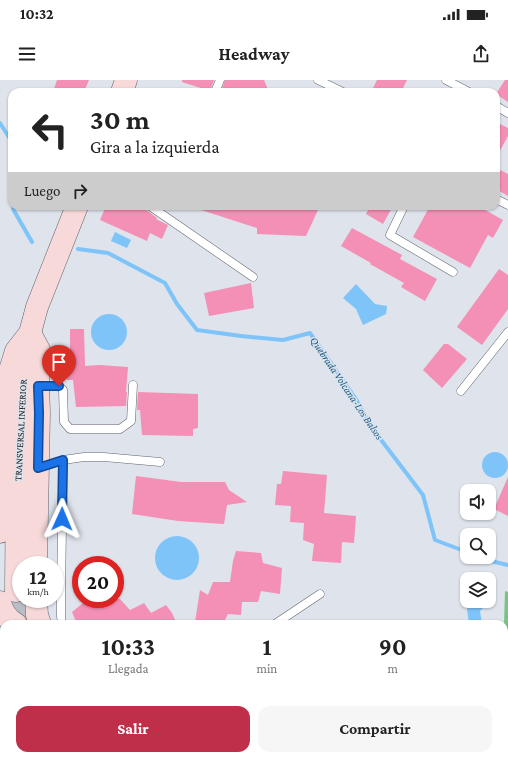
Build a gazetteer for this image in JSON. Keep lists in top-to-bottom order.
{
  "streets": {
    "main road": ["TRANSVERSAL INFERIOR"]
  },
  "water": ["Quebrada Volcana-Los Balsos"],
  "page": {
    "status": "10:32",
    "header": "Headway",
    "turn": ["30 m", "Gira a la izquierda"],
    "then": "Luego",
    "speed": "12 km/h",
    "limit": "20",
    "eta": [
      "10:33",
      "Llegada",
      "1",
      "min",
      "90",
      "m"
    ],
    "buttons": ["Salir", "Compartir"]
  }
}
